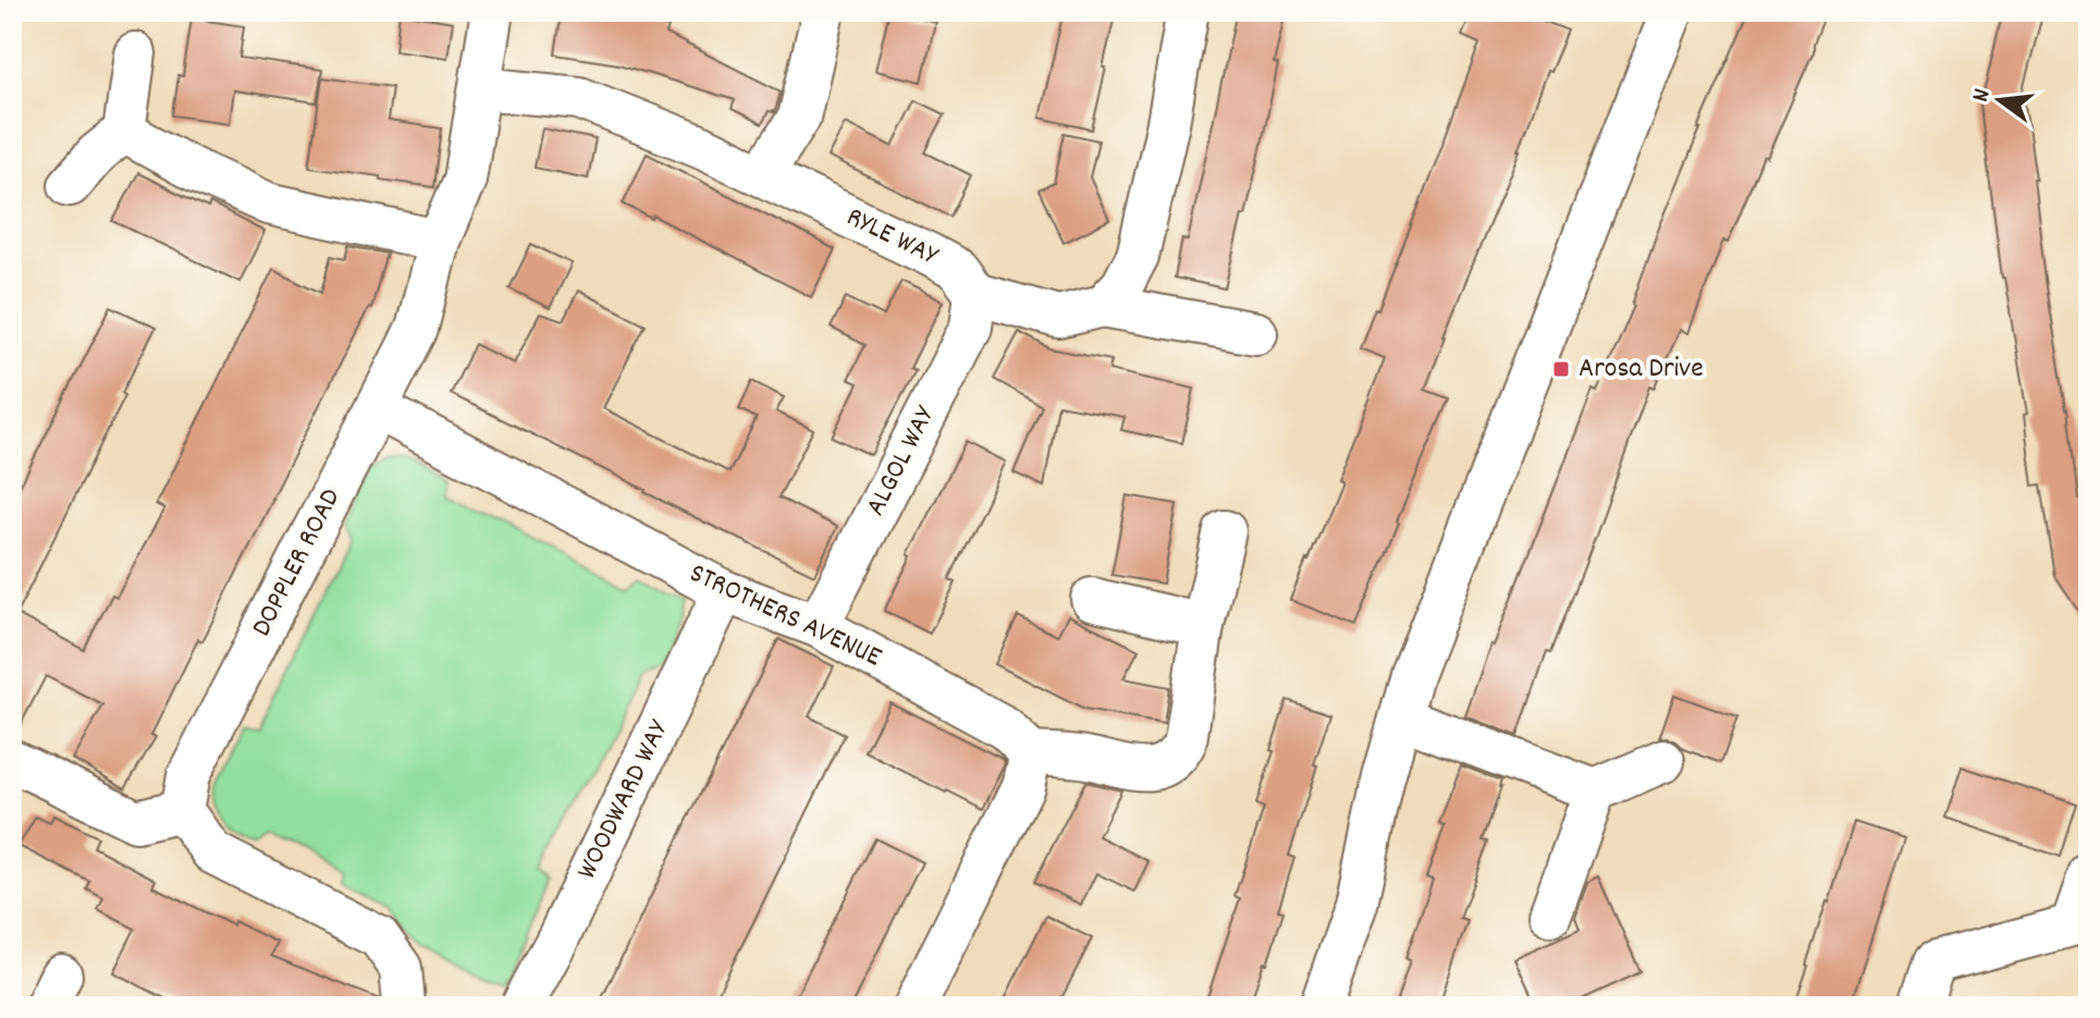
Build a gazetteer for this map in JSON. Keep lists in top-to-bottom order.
{
  "streets": {
    "street": [
      "RYLE WAY",
      "ALGOL WAY",
      "DOPPLER ROAD",
      "STROTHERS AVENUE",
      "WOODWARD WAY"
    ]
  },
  "crossings": [
    ["RYLE WAY", "ALGOL WAY"],
    ["RYLE WAY", "DOPPLER ROAD"],
    ["ALGOL WAY", "STROTHERS AVENUE"],
    ["DOPPLER ROAD", "STROTHERS AVENUE"],
    ["STROTHERS AVENUE", "WOODWARD WAY"]
  ],
  "places": {
    "transit": ["Arosa Drive"]
  },
  "north": "left"
}
